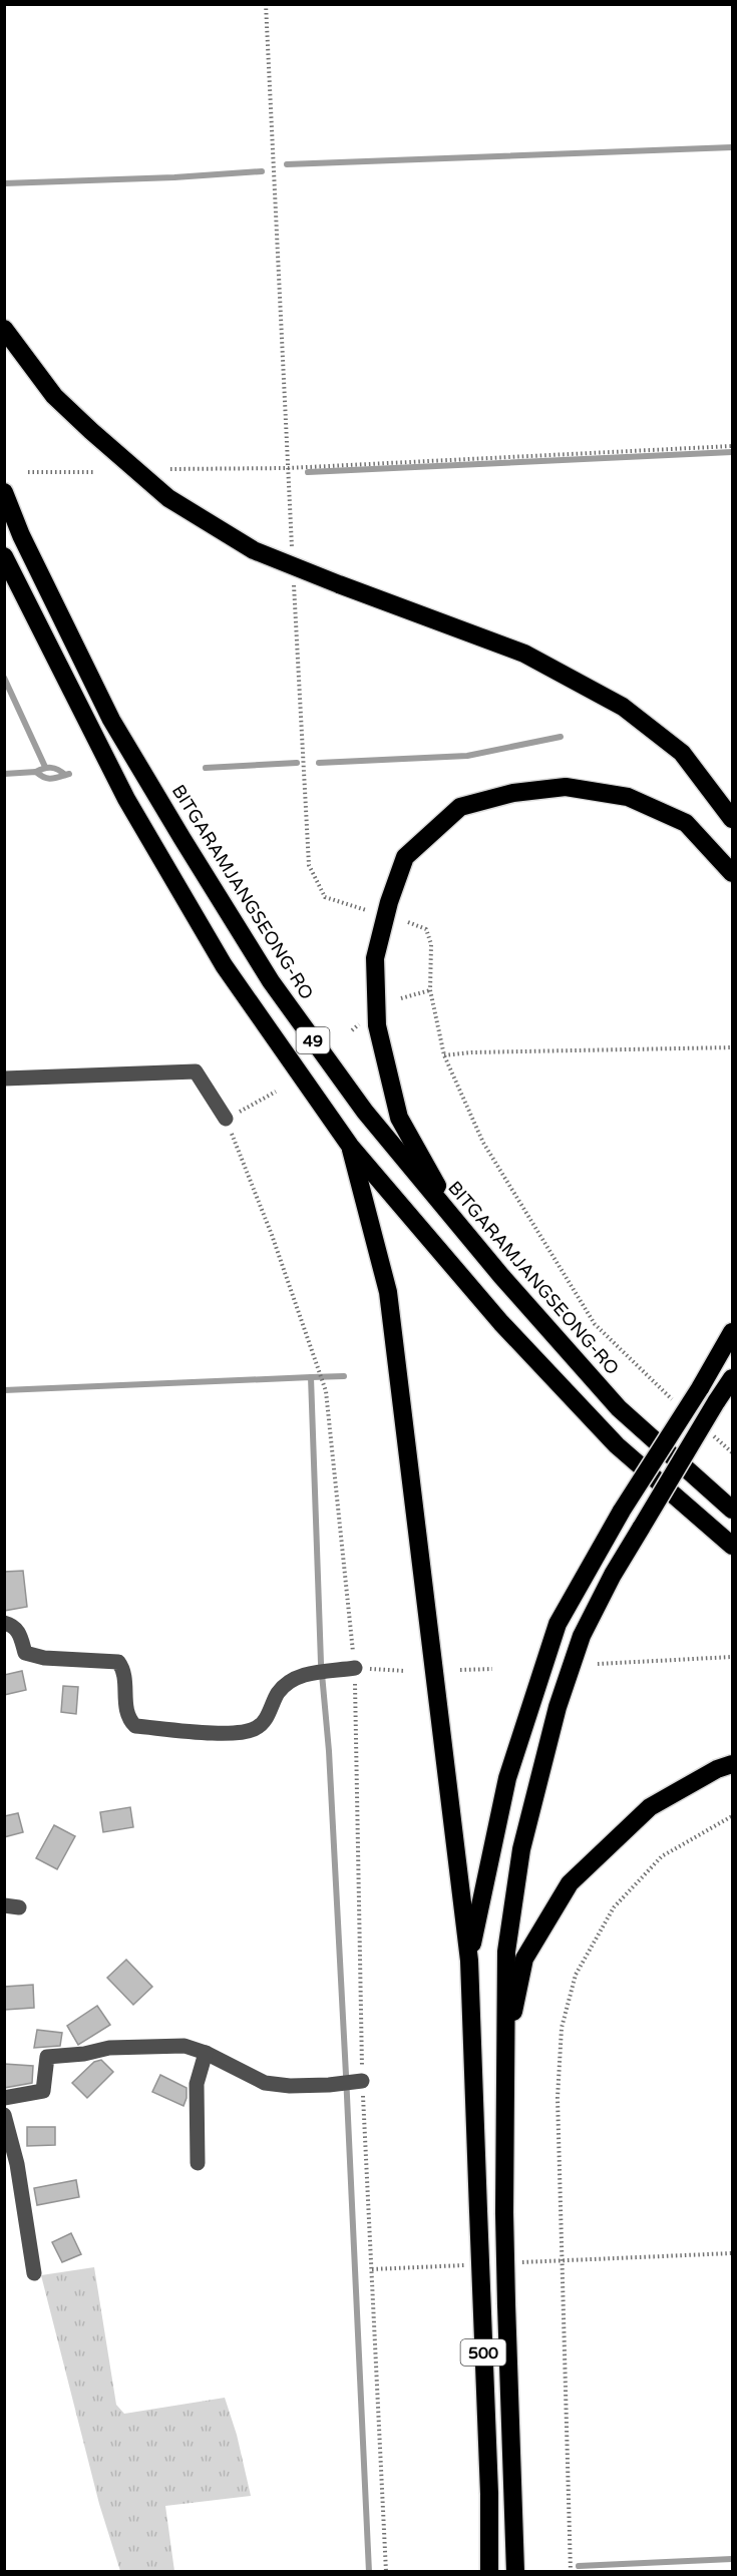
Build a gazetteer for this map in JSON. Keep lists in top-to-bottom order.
{
  "streets": {
    "highway": ["BITGARAMJANGSEONG-RO", "49", "500"]
  }
}
